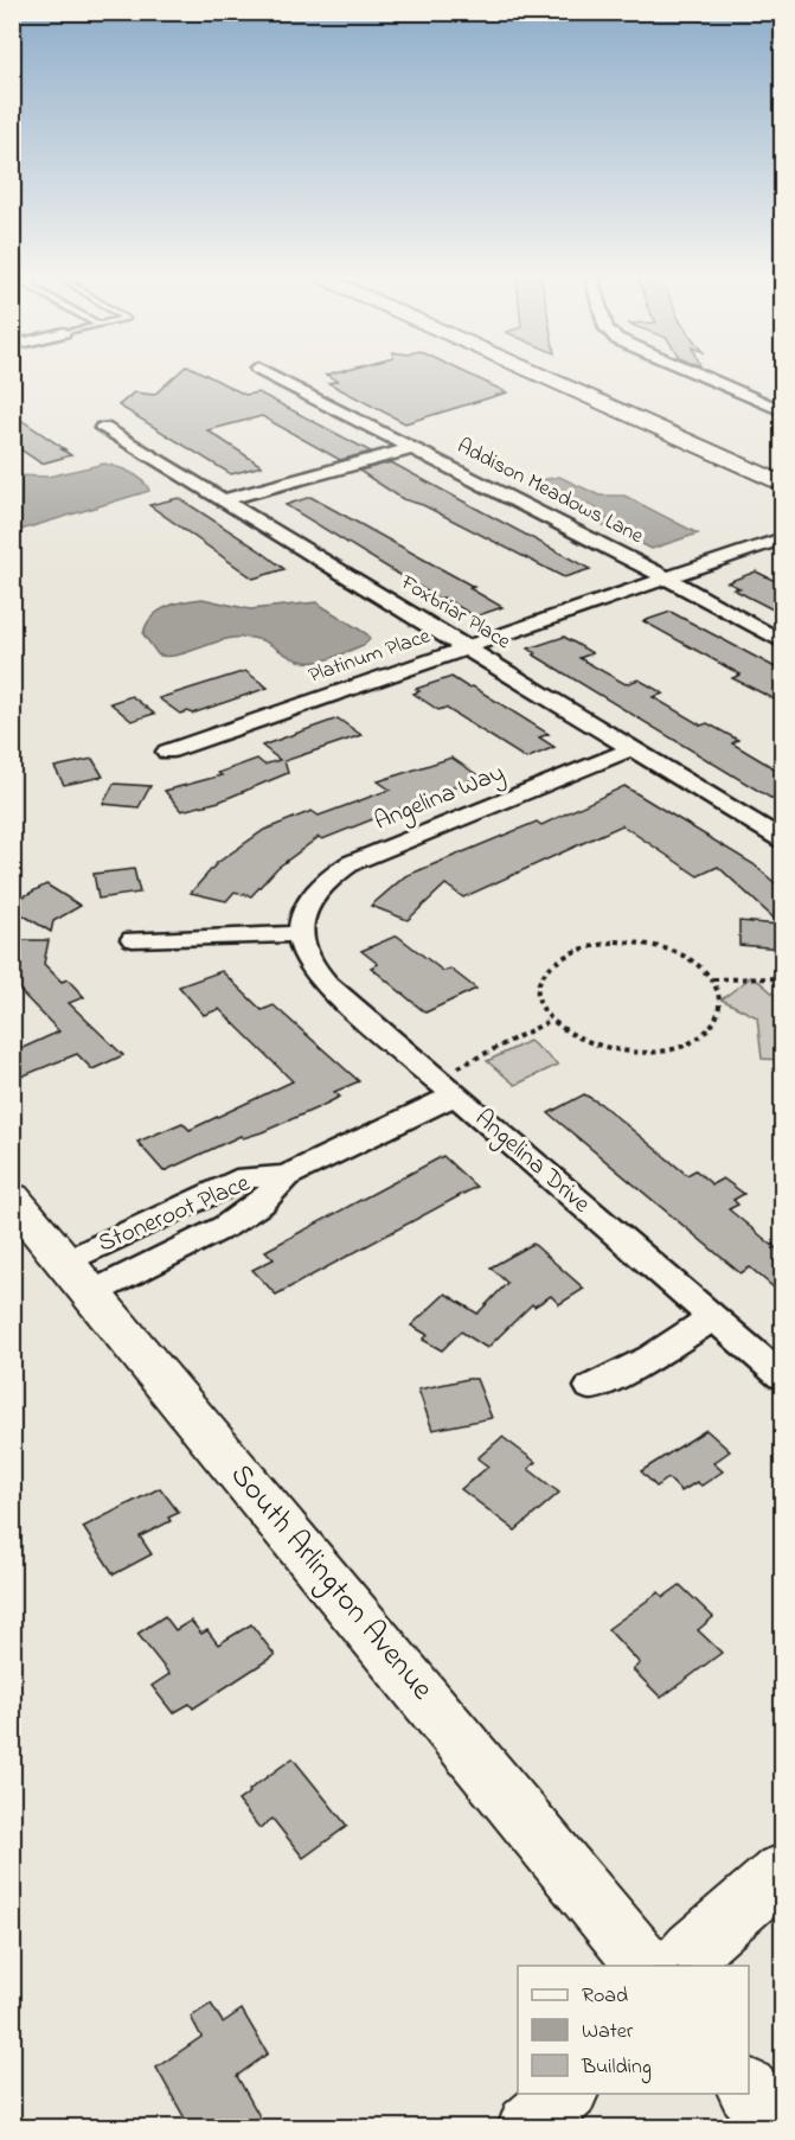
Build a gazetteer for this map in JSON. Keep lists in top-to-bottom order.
{
  "streets": {
    "street": [
      "Addison Meadows Lane",
      "Foxbriar Place",
      "Platinum Place",
      "Angelina Way",
      "Angelina Drive",
      "Stoneroot Place",
      "South Arlington Avenue"
    ]
  },
  "crossings": [
    ["Addison Meadows Lane", "Platinum Place"],
    ["Foxbriar Place", "Platinum Place"],
    ["Foxbriar Place", "Angelina Way"],
    ["Angelina Way", "Angelina Drive"],
    ["Angelina Drive", "Stoneroot Place"],
    ["Stoneroot Place", "South Arlington Avenue"]
  ],
  "legend": ["Road", "Water", "Building"]
}
